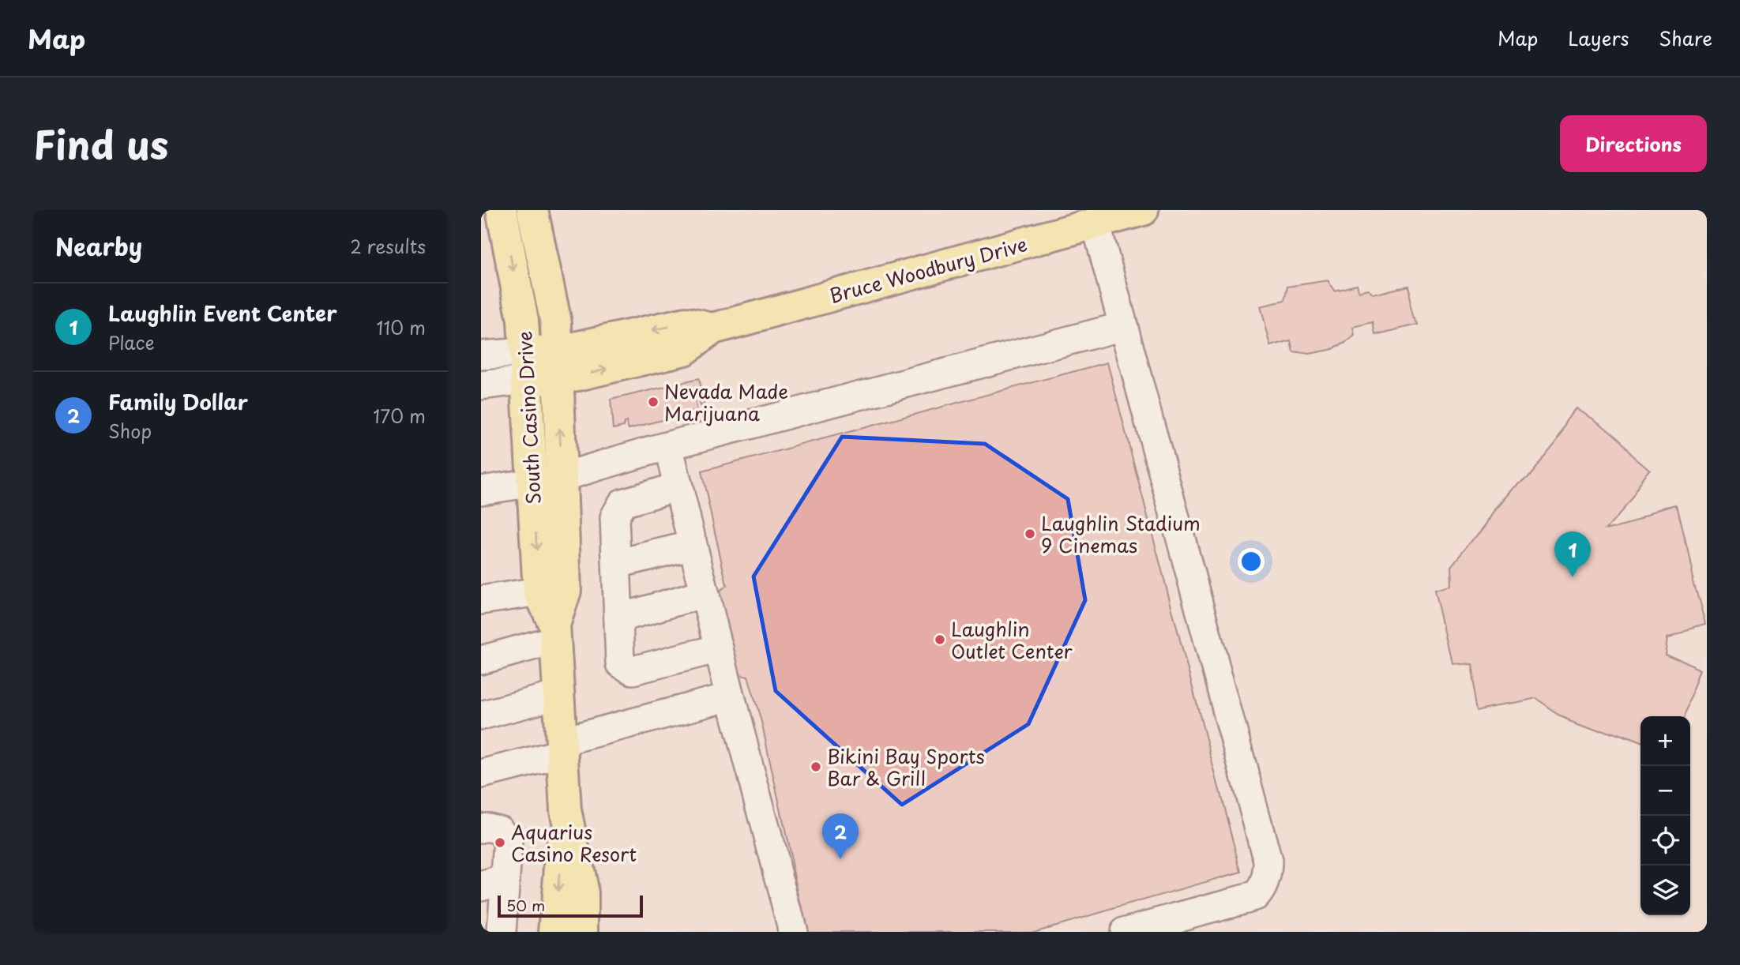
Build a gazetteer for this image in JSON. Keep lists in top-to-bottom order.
{
  "streets": {
    "main road": ["Bruce Woodbury Drive", "South Casino Drive"]
  },
  "crossings": [
    ["Bruce Woodbury Drive", "South Casino Drive"]
  ],
  "places": [
    "Nevada Made Marijuana",
    "Laughlin Stadium 9 Cinemas",
    "Laughlin Outlet Center",
    "Bikini Bay Sports Bar & Grill",
    "Aquarius Casino Resort"
  ],
  "scale_bar": "50 m",
  "page": {
    "header": "Map",
    "nav": ["Map", "Layers", "Share"],
    "title": "Find us",
    "buttons": "Directions",
    "heading": ["Nearby", "2 results"],
    "list": [
      {
        "mark": "1",
        "name": "Laughlin Event Center",
        "note": "Place",
        "value": "110 m"
      },
      {
        "mark": "2",
        "name": "Family Dollar",
        "note": "Shop",
        "value": "170 m"
      }
    ],
    "pins": ["1", "2"],
    "map_buttons": ["+", "−"],
    "scale": "50 m"
  }
}
